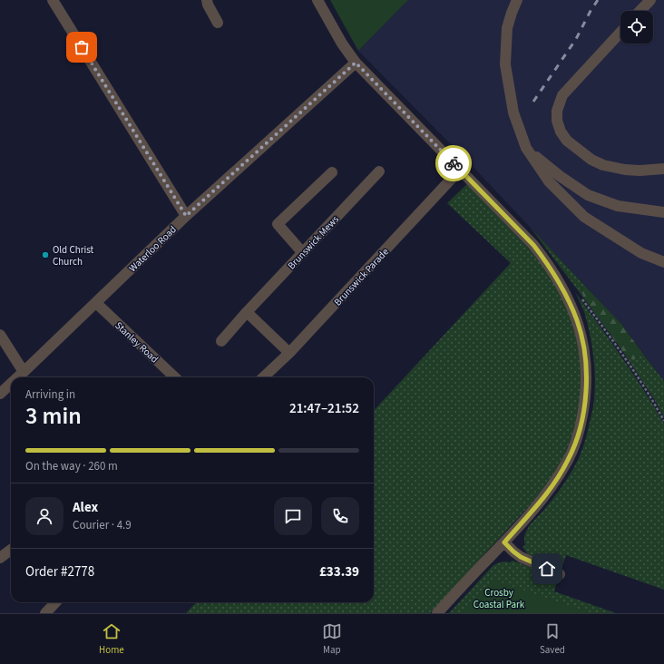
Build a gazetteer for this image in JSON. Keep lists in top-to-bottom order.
{
  "streets": {
    "street": [
      "Brunswick Mews",
      "Waterloo Road",
      "Brunswick Parade",
      "Stanley Road"
    ]
  },
  "crossings": [
    ["Waterloo Road", "Stanley Road"]
  ],
  "parks": ["Crosby Coastal Park"],
  "places": ["Old Christ Church"],
  "page": {
    "heading": ["3 min", "Arriving in", "21:47–21:52"],
    "panel": [
      "Alex",
      "Courier · 4.9",
      "Order #2778",
      "£33.39"
    ],
    "bar": "On the way · 260 m",
    "tabs": ["Home", "Map", "Saved"]
  }
}
